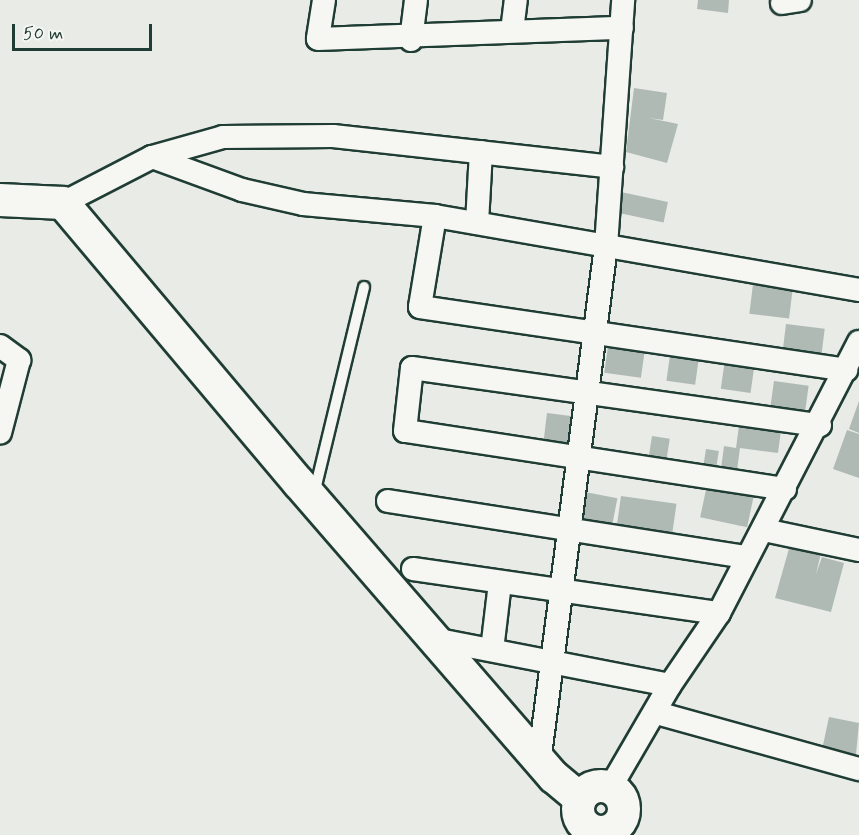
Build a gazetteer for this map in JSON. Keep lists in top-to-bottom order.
{
  "scale_bar": "50 m"
}
